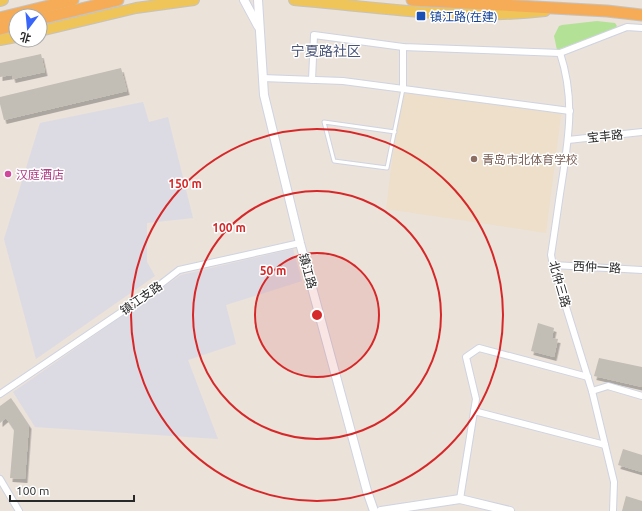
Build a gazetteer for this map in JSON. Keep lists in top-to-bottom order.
{
  "streets": {
    "street": [
      "宝丰路",
      "西仲一路",
      "镇江路",
      "北仲三路",
      "镇江支路"
    ]
  },
  "crossings": [
    ["宝丰路", "北仲三路"],
    ["西仲一路", "北仲三路"],
    ["镇江路", "镇江支路"]
  ],
  "districts": ["宁夏路社区"],
  "places": {
    "transit": ["镇江路(在建)"],
    "other": ["青岛市北体育学校", "汉庭酒店"]
  },
  "scale_bar": "100 m",
  "north": "bottom",
  "rings": ["150 m", "100 m", "50 m"]
}
